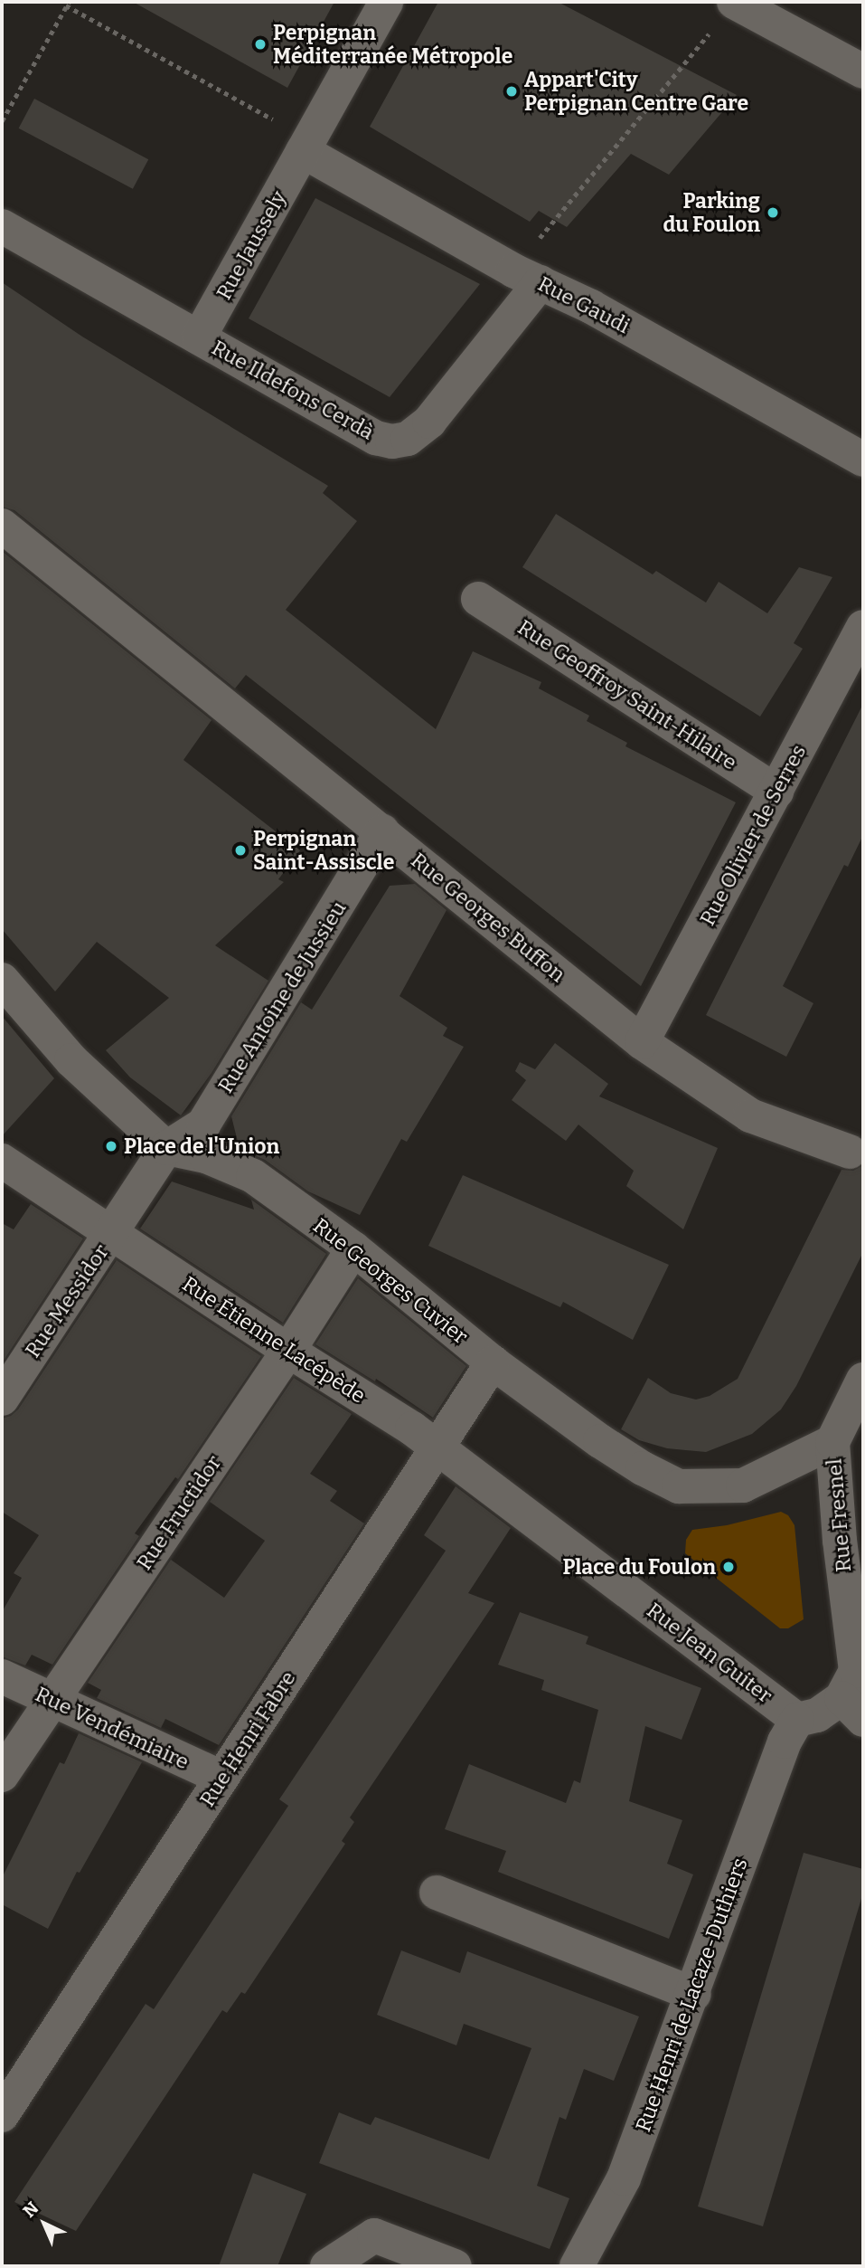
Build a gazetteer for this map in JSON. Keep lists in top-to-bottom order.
{
  "streets": {
    "street": [
      "Rue Jaussely",
      "Rue Gaudi",
      "Rue Ildefons Cerdà",
      "Rue Geoffroy Saint-Hilaire",
      "Rue Olivier de Serres",
      "Rue Georges Buffon",
      "Rue Antoine de Jussieu",
      "Rue Georges Cuvier",
      "Rue Messidor",
      "Rue Étienne Lacépède",
      "Rue Fructidor",
      "Rue Fresnel",
      "Rue Jean Guiter",
      "Rue Vendémiaire",
      "Rue Henri Fabre",
      "Rue Henri de Lacaze-Duthiers"
    ]
  },
  "crossings": [
    ["Rue Jaussely", "Rue Gaudi"],
    ["Rue Jaussely", "Rue Ildefons Cerdà"],
    ["Rue Gaudi", "Rue Ildefons Cerdà"],
    ["Rue Geoffroy Saint-Hilaire", "Rue Olivier de Serres"],
    ["Rue Olivier de Serres", "Rue Georges Buffon"],
    ["Rue Georges Buffon", "Rue Antoine de Jussieu"],
    ["Rue Antoine de Jussieu", "Rue Georges Cuvier"],
    ["Rue Georges Cuvier", "Rue Fructidor"],
    ["Rue Georges Cuvier", "Rue Fresnel"],
    ["Rue Georges Cuvier", "Rue Henri Fabre"],
    ["Rue Messidor", "Rue Étienne Lacépède"],
    ["Rue Étienne Lacépède", "Rue Fructidor"],
    ["Rue Étienne Lacépède", "Rue Jean Guiter"],
    ["Rue Étienne Lacépède", "Rue Henri Fabre"],
    ["Rue Fructidor", "Rue Vendémiaire"],
    ["Rue Jean Guiter", "Rue Henri Fabre"],
    ["Rue Jean Guiter", "Rue Henri de Lacaze-Duthiers"],
    ["Rue Vendémiaire", "Rue Henri Fabre"]
  ],
  "places": [
    "Perpignan Méditerranée Métropole",
    "Appart'City Perpignan Centre Gare",
    "Parking du Foulon",
    "Perpignan Saint-Assiscle",
    "Place de l'Union",
    "Place du Foulon"
  ],
  "north": "top left"
}
